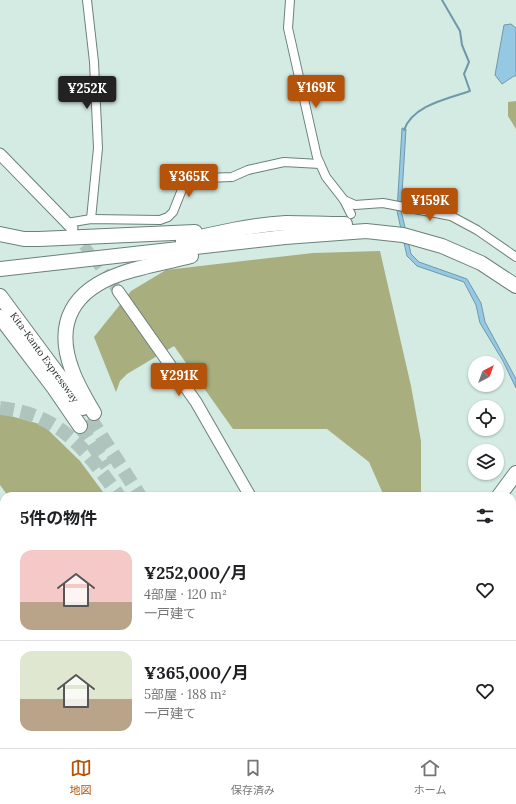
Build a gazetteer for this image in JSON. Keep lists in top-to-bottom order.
{
  "streets": {
    "highway": ["Kita-Kanto Expressway"]
  },
  "north": "top right",
  "page": {
    "price": [
      "¥169K",
      "¥252K",
      "¥365K",
      "¥159K",
      "¥291K"
    ],
    "heading": "5件の物件",
    "list": [
      {
        "name": "¥252,000/月",
        "note": "4部屋 · 120 m² · 一戸建て"
      },
      {
        "name": "¥365,000/月",
        "note": "5部屋 · 188 m² · 一戸建て"
      }
    ],
    "tabs": ["地図", "保存済み", "ホーム"]
  }
}
